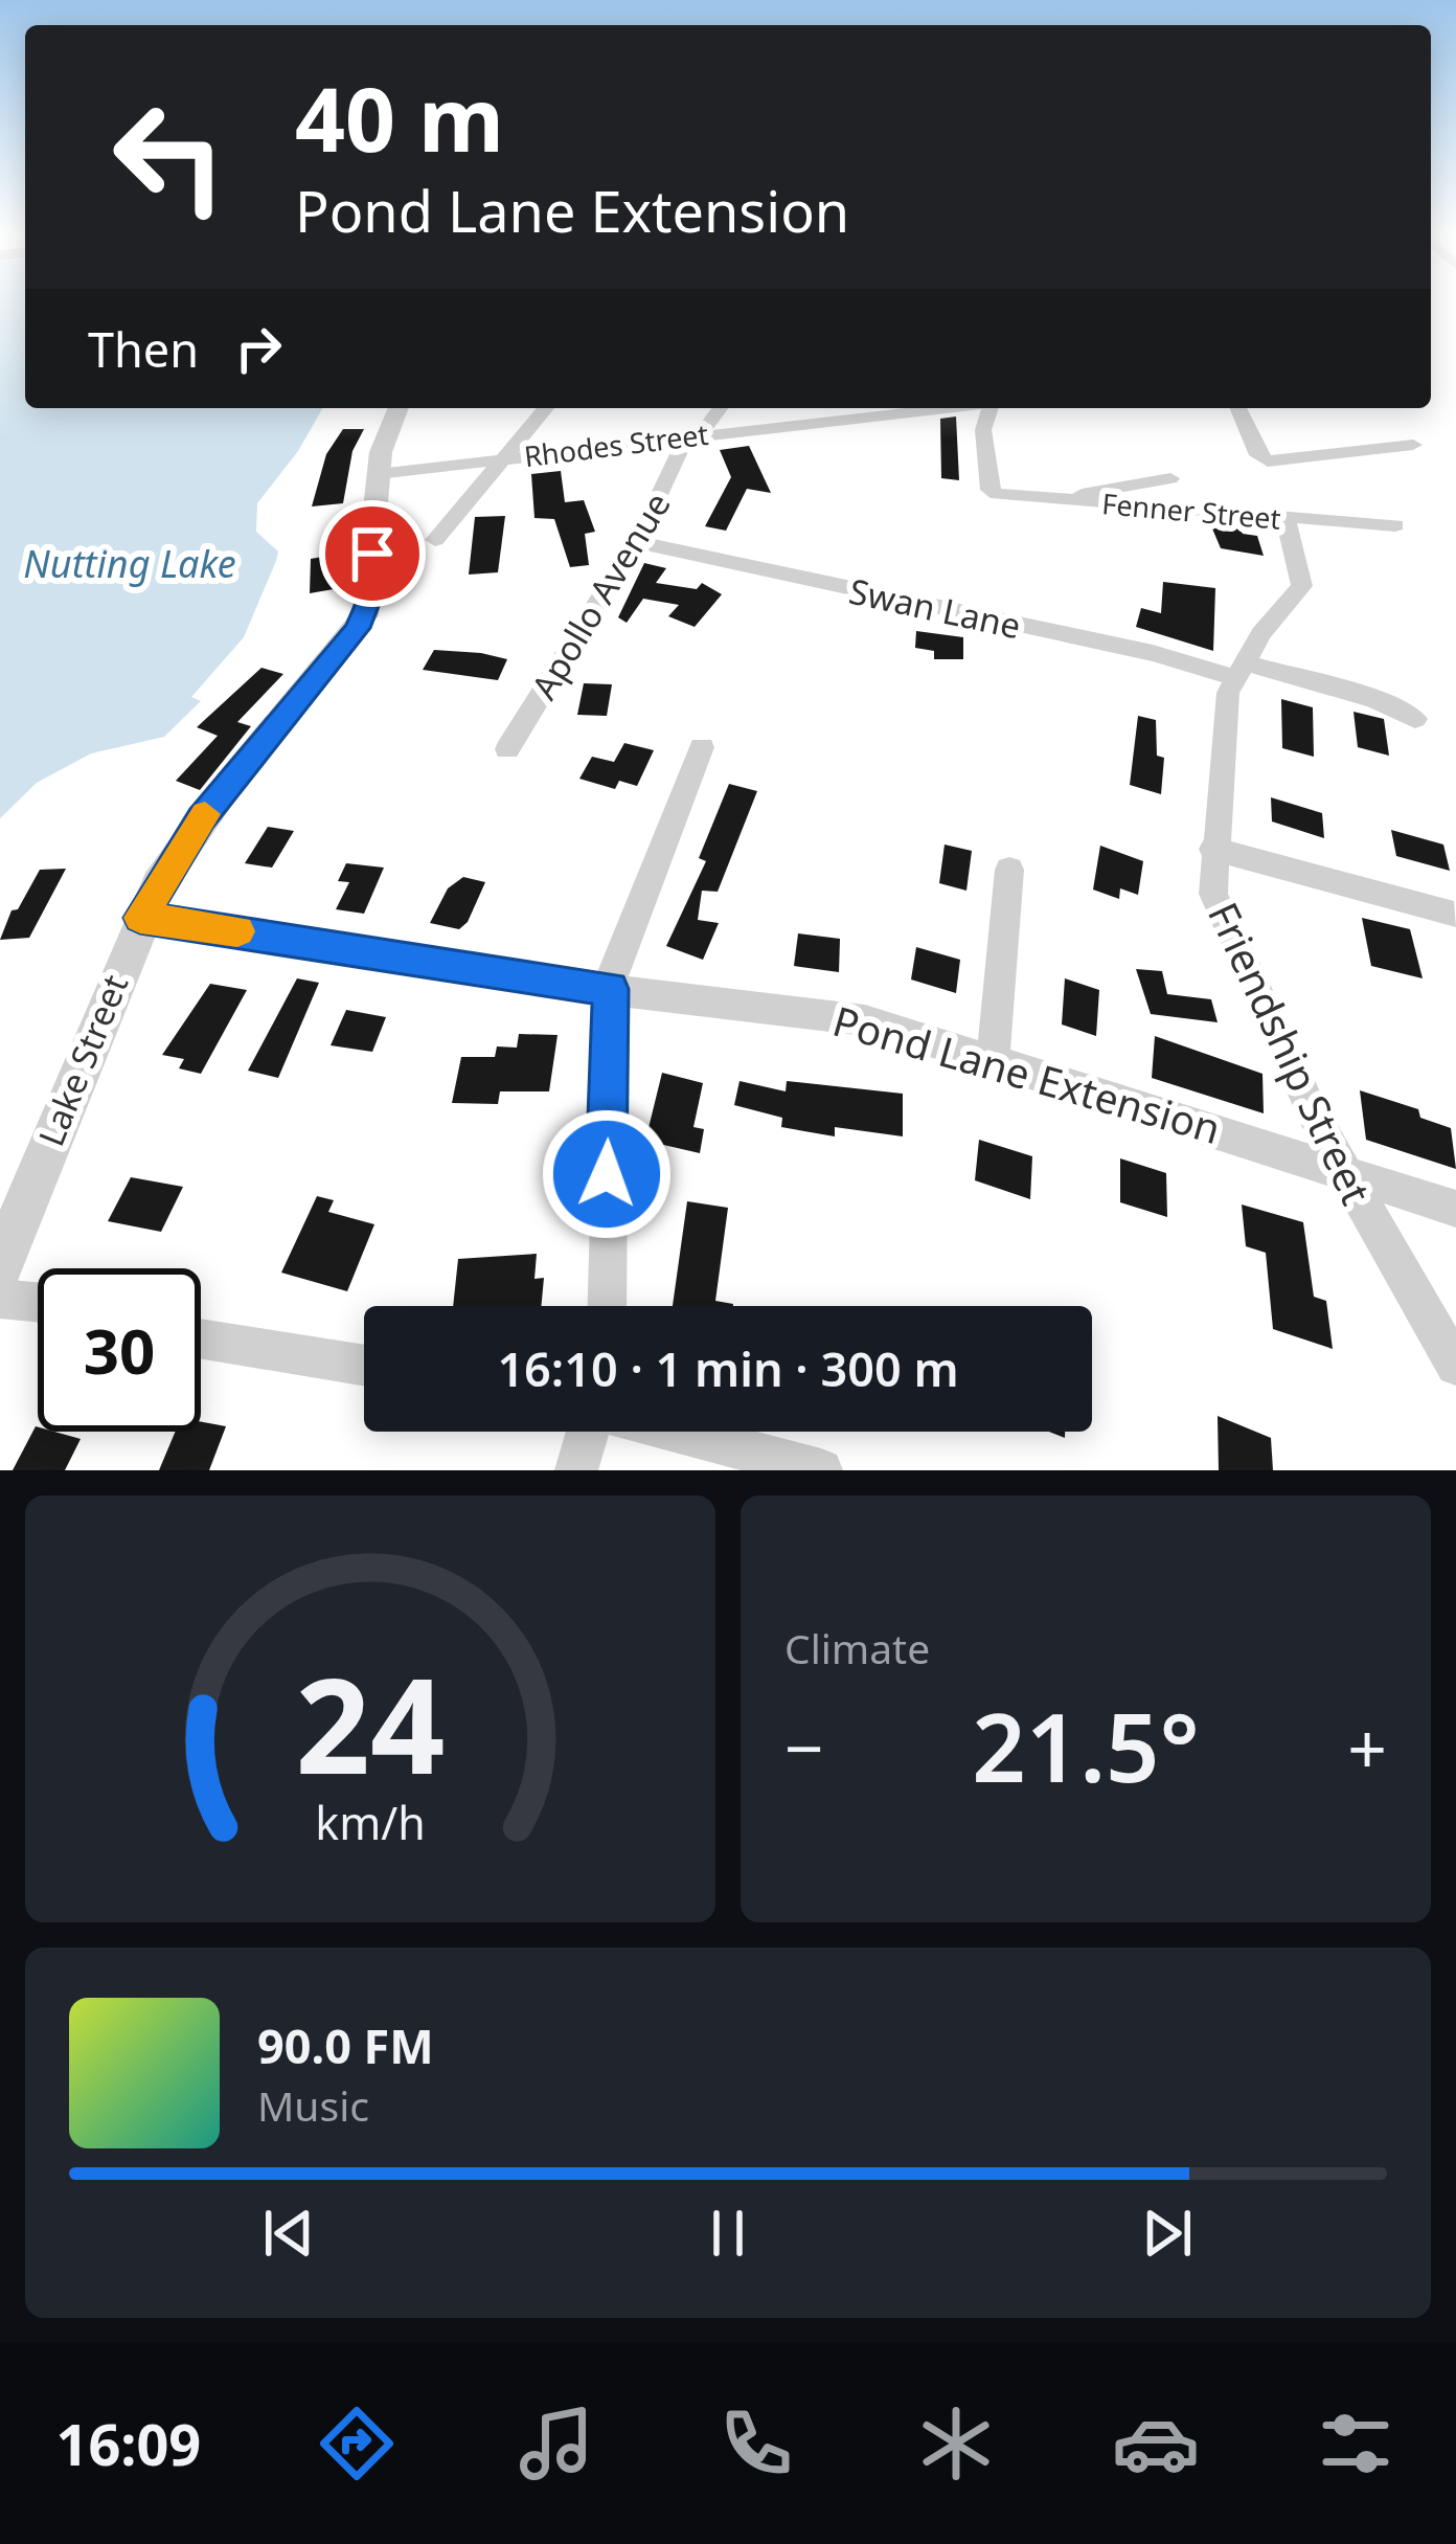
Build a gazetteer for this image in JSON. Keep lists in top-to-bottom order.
{
  "streets": {
    "street": [
      "Rhodes Street",
      "Fenner Street",
      "Apollo Avenue",
      "Swan Lane",
      "Friendship Street",
      "Lake Street",
      "Pond Lane Extension"
    ]
  },
  "crossings": [
    ["Rhodes Street", "Apollo Avenue"],
    ["Rhodes Street", "Lake Street"],
    ["Apollo Avenue", "Swan Lane"],
    ["Swan Lane", "Friendship Street"],
    ["Friendship Street", "Pond Lane Extension"],
    ["Lake Street", "Pond Lane Extension"]
  ],
  "water": ["Nutting Lake"],
  "page": {
    "turn": ["40 m", "Pond Lane Extension"],
    "then": "Then",
    "limit": "30",
    "trip": "16:10 · 1 min · 300 m",
    "tile": "Climate",
    "heat": ["−", "21.5°", "+"],
    "song": ["90.0 FM", "Music"],
    "tabs": "16:09",
    "gauge": ["24", "km/h"]
  }
}
